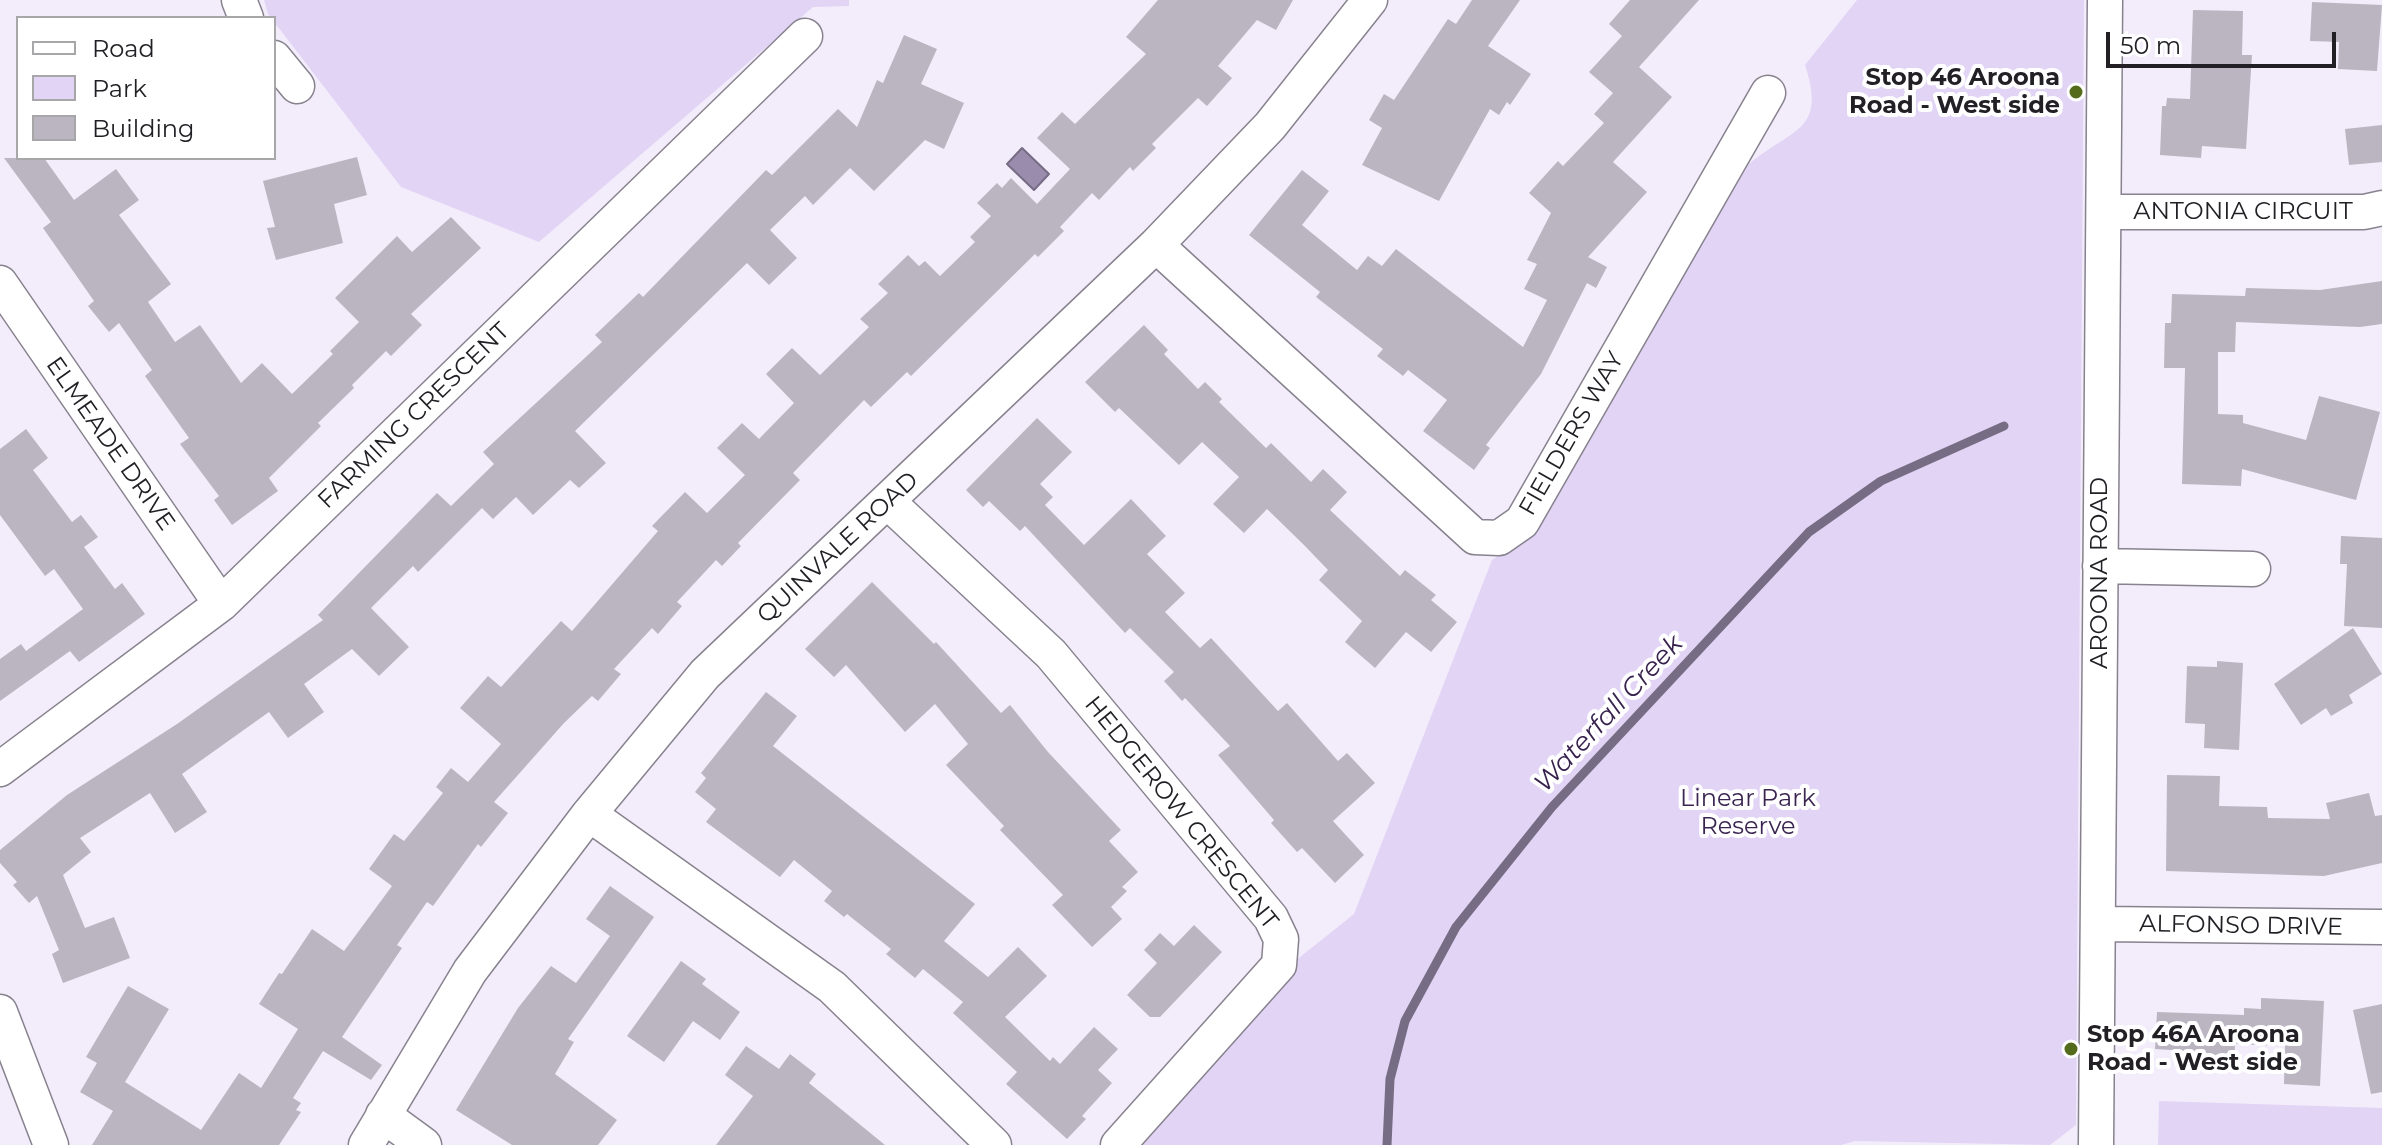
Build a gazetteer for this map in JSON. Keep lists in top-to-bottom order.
{
  "streets": {
    "street": [
      "ANTONIA CIRCUIT",
      "FARMING CRESCENT",
      "FIELDERS WAY",
      "ELMEADE DRIVE",
      "QUINVALE ROAD",
      "AROONA ROAD",
      "HEDGEROW CRESCENT",
      "ALFONSO DRIVE"
    ]
  },
  "crossings": [
    ["ANTONIA CIRCUIT", "AROONA ROAD"],
    ["FARMING CRESCENT", "ELMEADE DRIVE"],
    ["FIELDERS WAY", "QUINVALE ROAD"],
    ["QUINVALE ROAD", "HEDGEROW CRESCENT"],
    ["AROONA ROAD", "ALFONSO DRIVE"]
  ],
  "water": ["Waterfall Creek"],
  "parks": ["Linear Park Reserve"],
  "places": ["Stop 46 Aroona Road - West side", "Stop 46A Aroona Road - West side"],
  "legend": ["Road", "Park", "Building"],
  "scale_bar": "50 m"
}
